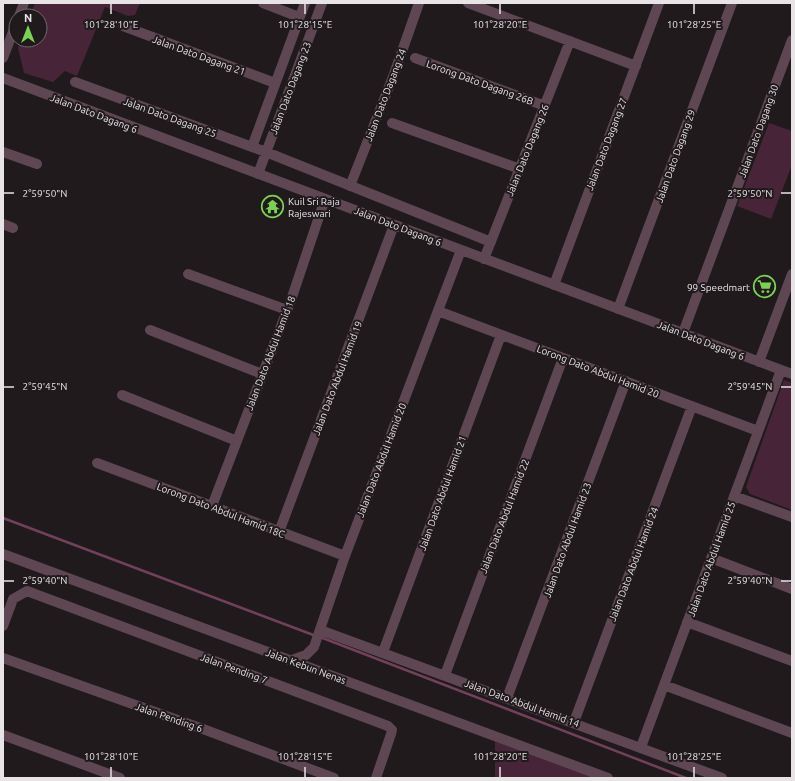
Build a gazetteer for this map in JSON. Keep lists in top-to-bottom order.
{
  "streets": {
    "street": [
      "Jalan Dato Dagang 21",
      "Lorong Dato Dagang 26B",
      "Jalan Dato Dagang 23",
      "Jalan Dato Dagang 24",
      "Jalan Dato Dagang 6",
      "Jalan Dato Dagang 25",
      "Jalan Dato Dagang 30",
      "Jalan Dato Dagang 27",
      "Jalan Dato Dagang 26",
      "Jalan Dato Dagang 29",
      "Jalan Dato Abdul Hamid 18",
      "Lorong Dato Abdul Hamid 20",
      "Jalan Dato Abdul Hamid 19",
      "Jalan Dato Abdul Hamid 20",
      "Jalan Dato Abdul Hamid 21",
      "Lorong Dato Abdul Hamid 18C",
      "Jalan Dato Abdul Hamid 22",
      "Jalan Dato Abdul Hamid 23",
      "Jalan Dato Abdul Hamid 25",
      "Jalan Dato Abdul Hamid 24",
      "Jalan Kebun Nenas",
      "Jalan Pending 7",
      "Jalan Dato Abdul Hamid 14",
      "Jalan Pending 6"
    ]
  },
  "crossings": [
    ["Jalan Dato Dagang 21", "Jalan Dato Dagang 23"],
    ["Lorong Dato Dagang 26B", "Jalan Dato Dagang 26"],
    ["Jalan Dato Dagang 23", "Jalan Dato Dagang 6"],
    ["Jalan Dato Dagang 23", "Jalan Dato Dagang 25"],
    ["Jalan Dato Dagang 24", "Jalan Dato Dagang 25"],
    ["Jalan Dato Dagang 6", "Jalan Dato Dagang 30"],
    ["Jalan Dato Dagang 6", "Jalan Dato Dagang 27"],
    ["Jalan Dato Dagang 6", "Jalan Dato Dagang 26"],
    ["Jalan Dato Dagang 6", "Jalan Dato Dagang 29"],
    ["Jalan Dato Dagang 6", "Jalan Dato Abdul Hamid 18"],
    ["Jalan Dato Dagang 6", "Jalan Dato Abdul Hamid 19"],
    ["Jalan Dato Dagang 6", "Jalan Dato Abdul Hamid 20"],
    ["Jalan Dato Dagang 6", "Jalan Dato Abdul Hamid 25"],
    ["Jalan Dato Abdul Hamid 18", "Lorong Dato Abdul Hamid 18C"],
    ["Lorong Dato Abdul Hamid 20", "Jalan Dato Abdul Hamid 20"],
    ["Lorong Dato Abdul Hamid 20", "Jalan Dato Abdul Hamid 21"],
    ["Lorong Dato Abdul Hamid 20", "Jalan Dato Abdul Hamid 22"],
    ["Lorong Dato Abdul Hamid 20", "Jalan Dato Abdul Hamid 23"],
    ["Lorong Dato Abdul Hamid 20", "Jalan Dato Abdul Hamid 25"],
    ["Lorong Dato Abdul Hamid 20", "Jalan Dato Abdul Hamid 24"],
    ["Jalan Dato Abdul Hamid 19", "Lorong Dato Abdul Hamid 18C"],
    ["Jalan Dato Abdul Hamid 20", "Lorong Dato Abdul Hamid 18C"],
    ["Jalan Dato Abdul Hamid 20", "Jalan Kebun Nenas"],
    ["Jalan Dato Abdul Hamid 20", "Jalan Dato Abdul Hamid 14"],
    ["Jalan Dato Abdul Hamid 21", "Jalan Dato Abdul Hamid 14"],
    ["Jalan Dato Abdul Hamid 22", "Jalan Dato Abdul Hamid 14"],
    ["Jalan Dato Abdul Hamid 23", "Jalan Dato Abdul Hamid 14"],
    ["Jalan Dato Abdul Hamid 25", "Jalan Dato Abdul Hamid 14"],
    ["Jalan Dato Abdul Hamid 24", "Jalan Dato Abdul Hamid 14"]
  ],
  "places": {
    "temple": ["Kuil Sri Raja Rajeswari"],
    "supermarket": ["99 Speedmart"]
  },
  "north": "top",
  "coordinates": [
    "101°28'10\"E",
    "101°28'15\"E",
    "101°28'20\"E",
    "101°28'25\"E",
    "2°59'50\"N",
    "2°59'45\"N",
    "2°59'40\"N"
  ]
}
